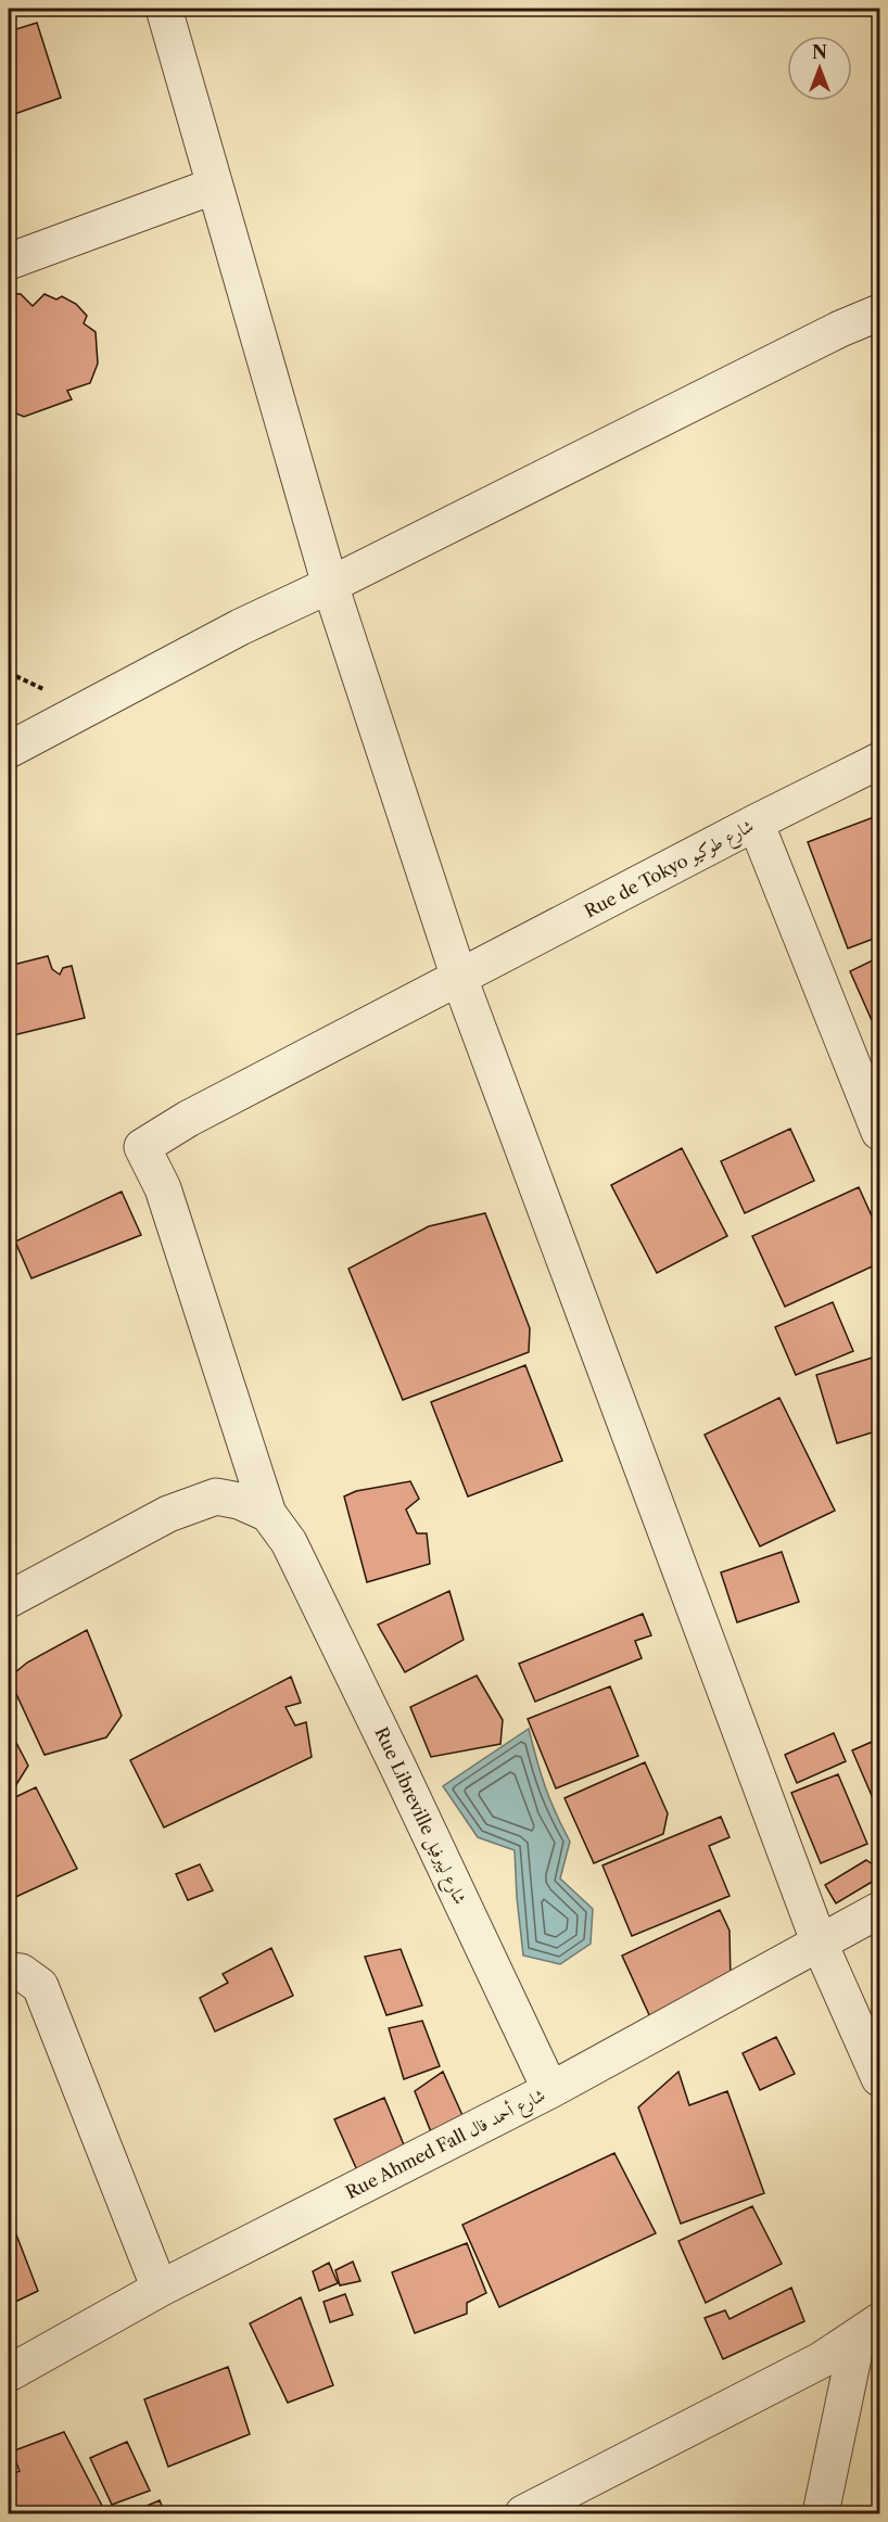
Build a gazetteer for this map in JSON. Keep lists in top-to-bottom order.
{
  "streets": {
    "street": ["Rue de Tokyo شارع طوكيو", "Rue Libreville شارع ليبرفيل", "Rue Ahmed Fall شارع أحمد فال"]
  },
  "crossings": [
    ["Rue de Tokyo شارع طوكيو", "Rue Libreville شارع ليبرفيل"],
    ["Rue Libreville شارع ليبرفيل", "Rue Ahmed Fall شارع أحمد فال"]
  ],
  "north": "top"
}
